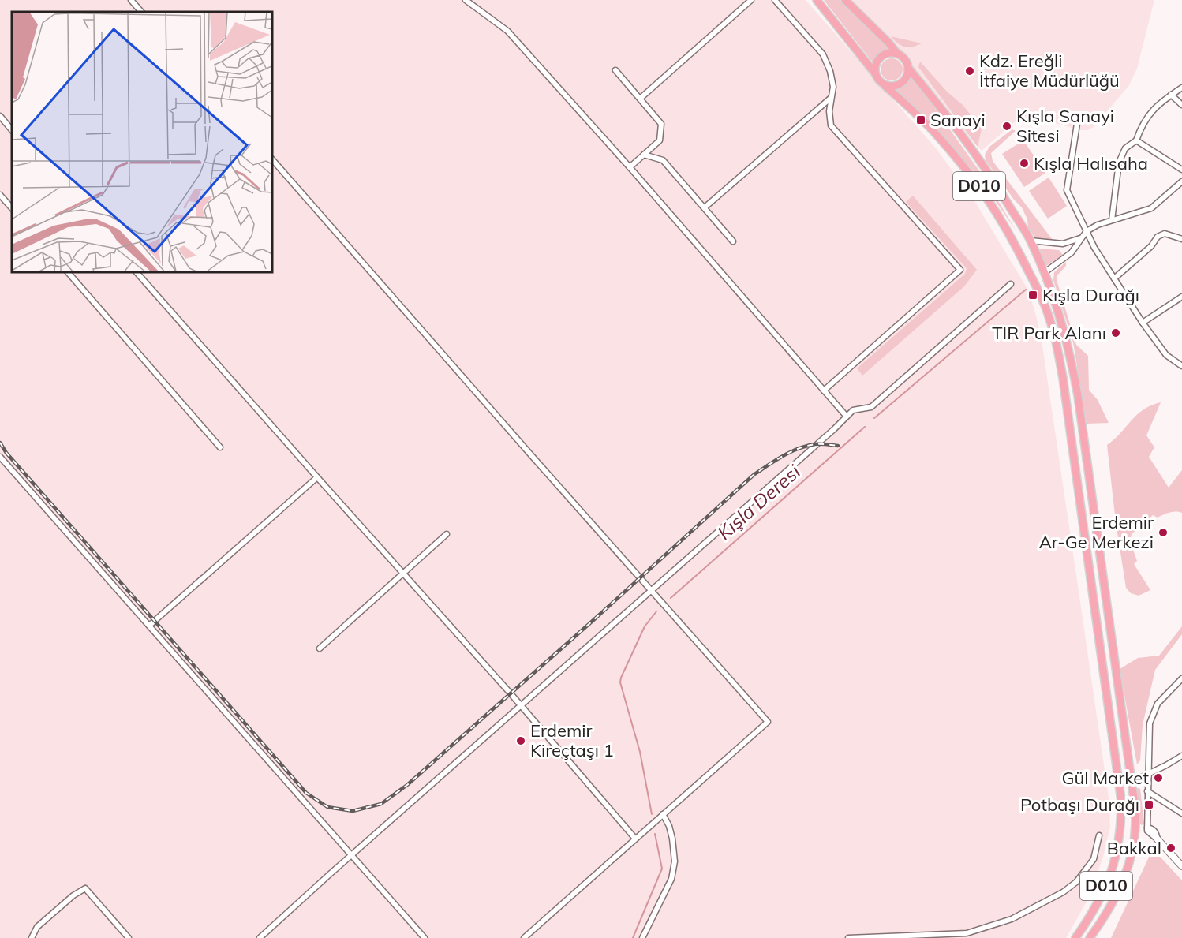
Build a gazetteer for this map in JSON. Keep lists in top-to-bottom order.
{
  "streets": {
    "highway": ["D010"]
  },
  "water": ["Kışla Deresi"],
  "places": {
    "other": [
      "Kdz. Ereğli İtfaiye Müdürlüğü",
      "Kışla Sanayi Sitesi",
      "Kışla Halısaha",
      "TIR Park Alanı",
      "Erdemir Ar-Ge Merkezi",
      "Erdemir Kireçtaşı 1",
      "Gül Market",
      "Bakkal"
    ],
    "transit": ["Sanayi", "Kışla Durağı", "Potbaşı Durağı"]
  }
}
